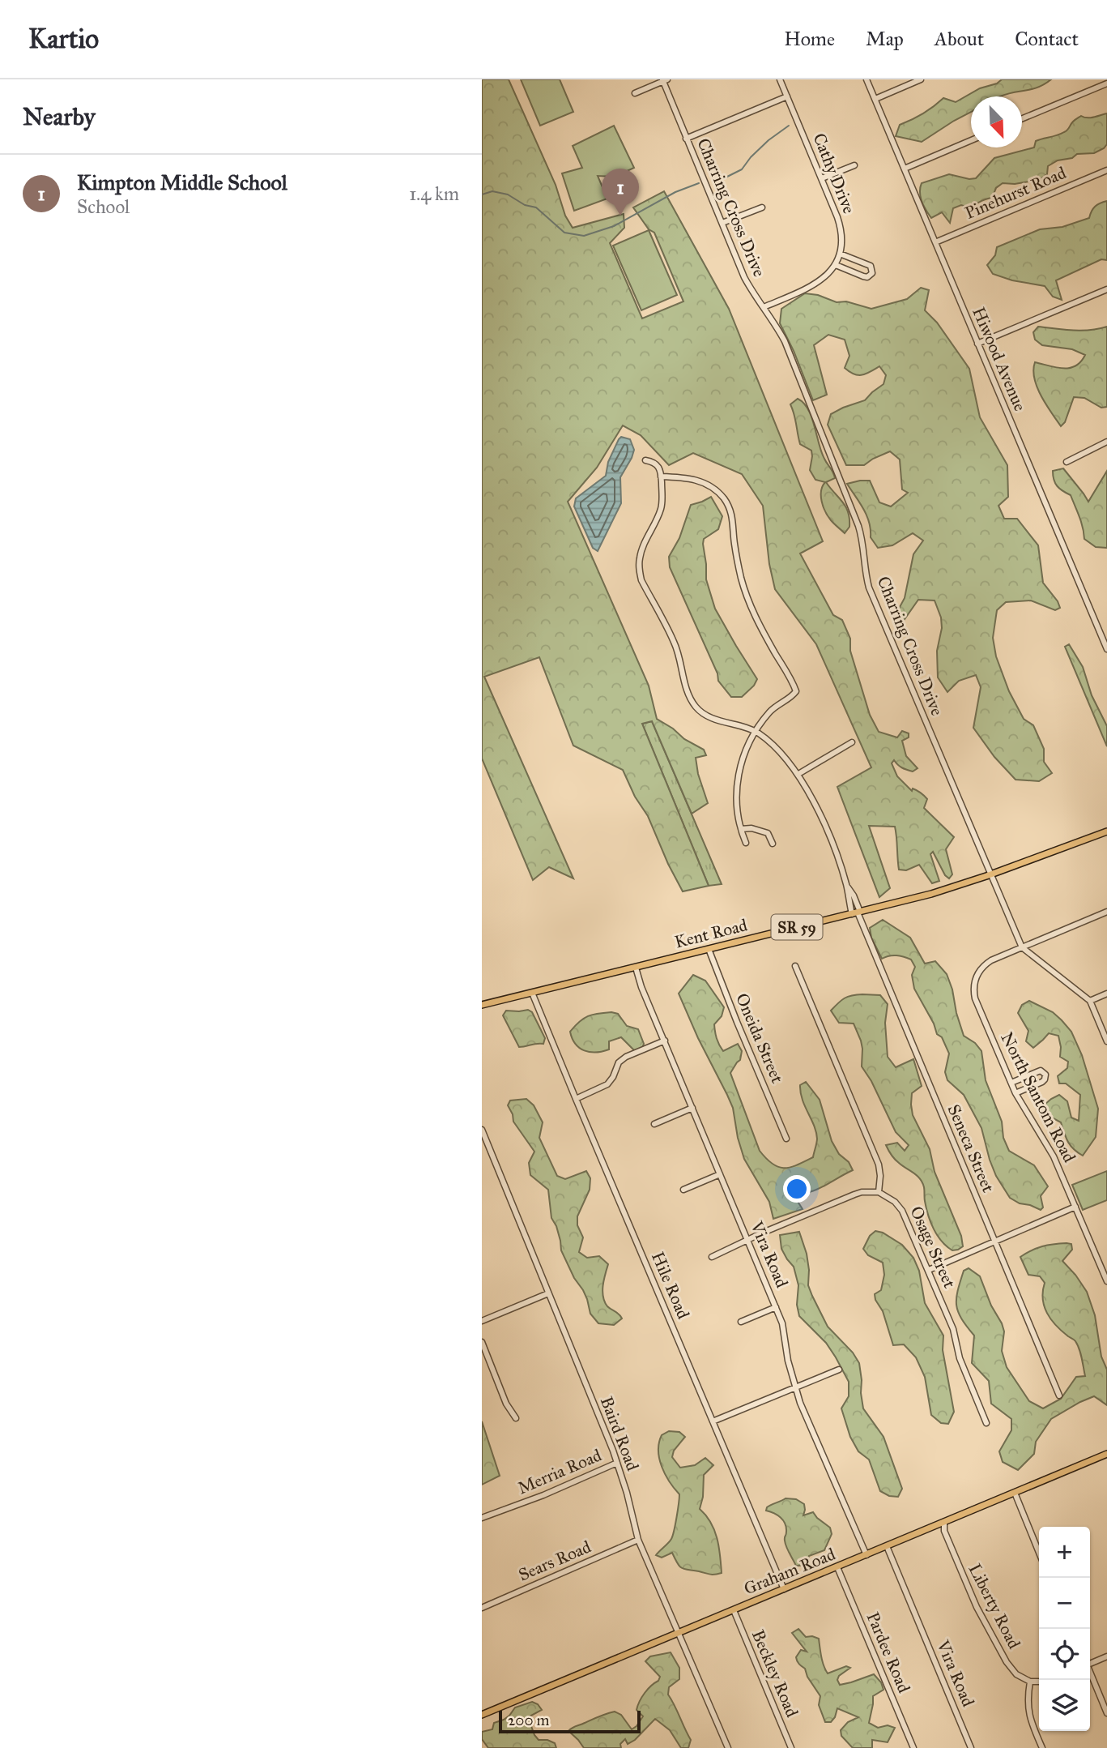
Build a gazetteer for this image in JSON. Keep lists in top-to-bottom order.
{
  "streets": {
    "main road": ["SR 59", "Kent Road", "Graham Road"],
    "street": [
      "Cathy Drive",
      "Pinehurst Road",
      "Charring Cross Drive",
      "Hiwood Avenue",
      "Oneida Street",
      "North Santom Road",
      "Seneca Street",
      "Osage Street",
      "Vira Road",
      "Hile Road",
      "Baird Road",
      "Merria Road",
      "Sears Road",
      "Liberty Road",
      "Pardee Road",
      "Beckley Road"
    ]
  },
  "crossings": [
    ["Cathy Drive", "Charring Cross Drive"],
    ["Pinehurst Road", "Hiwood Avenue"],
    ["Charring Cross Drive", "Kent Road"],
    ["Charring Cross Drive", "North Santom Road"],
    ["Kent Road", "Oneida Street"],
    ["Kent Road", "Seneca Street"],
    ["Kent Road", "Vira Road"],
    ["Kent Road", "Hile Road"],
    ["Vira Road", "Graham Road"],
    ["Hile Road", "Graham Road"],
    ["Baird Road", "Merria Road"],
    ["Baird Road", "Sears Road"],
    ["Baird Road", "Graham Road"],
    ["Graham Road", "Liberty Road"],
    ["Graham Road", "Pardee Road"],
    ["Graham Road", "Beckley Road"]
  ],
  "scale_bar": "200 m",
  "north": "bottom right",
  "page": {
    "header": "Kartio",
    "nav": [
      "Home",
      "Map",
      "About",
      "Contact"
    ],
    "heading": "Nearby",
    "list": [
      {
        "mark": "1",
        "name": "Kimpton Middle School",
        "note": "School",
        "value": "1.4 km"
      }
    ],
    "pins": "1",
    "map_buttons": ["+", "−"],
    "scale": "200 m"
  }
}
